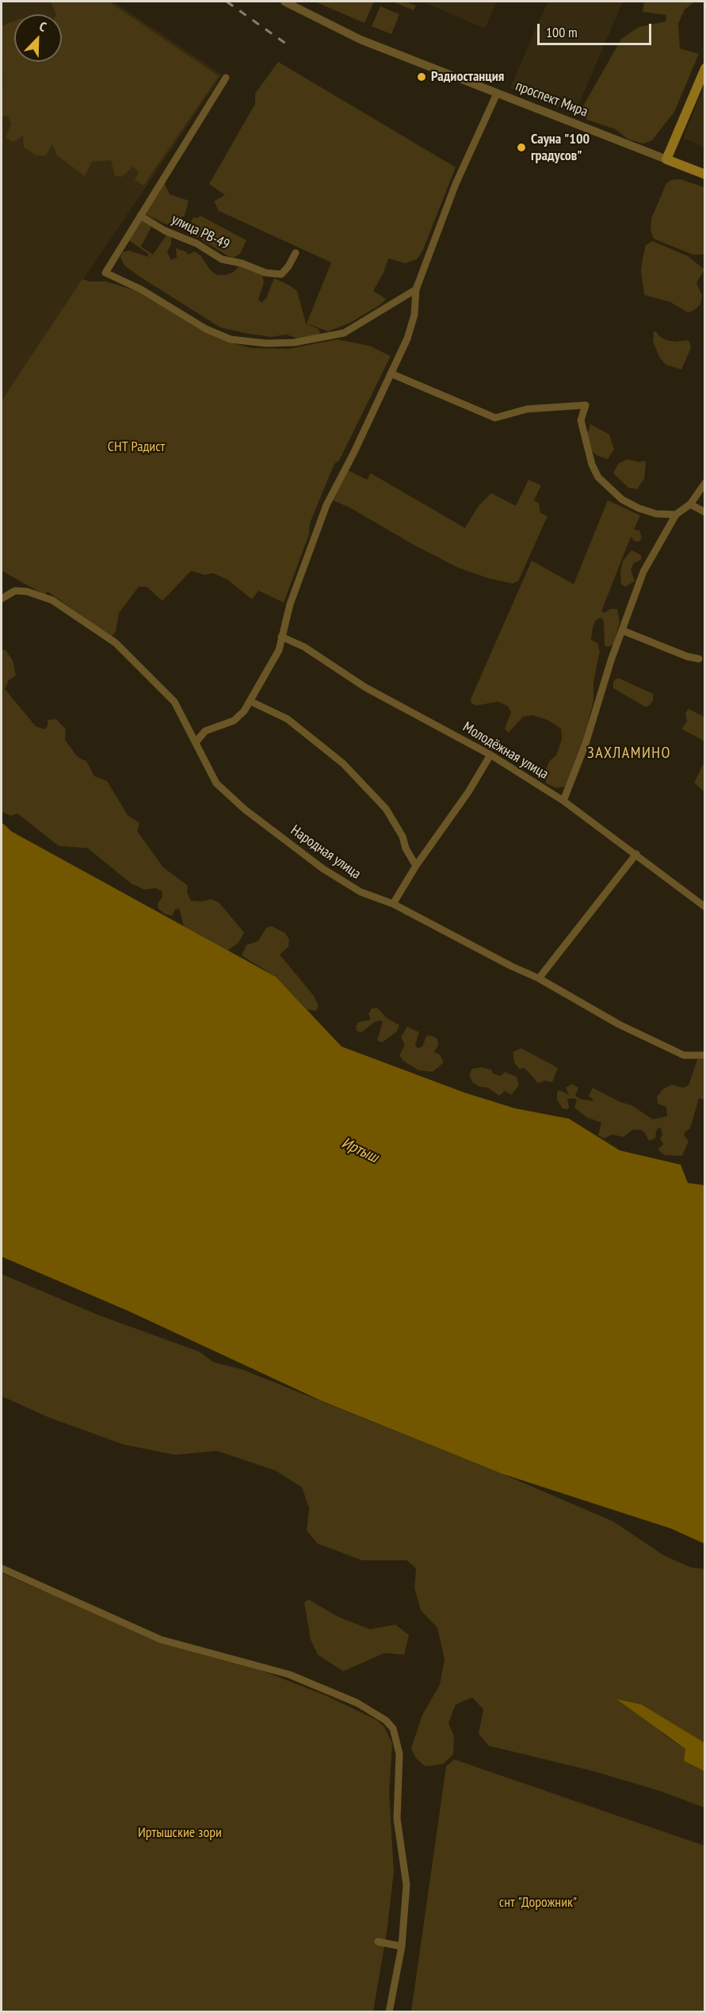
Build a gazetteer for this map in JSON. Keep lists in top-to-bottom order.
{
  "streets": {
    "main road": ["проспект Мира"],
    "street": ["улица РВ-49", "Молодёжная улица", "Народная улица"]
  },
  "districts": ["ЗАХЛАМИНО"],
  "water": ["Иртыш"],
  "parks": ["СНТ Радист", "Иртышские зори", "снт \"Дорожник\""],
  "places": ["Радиостанция", "Сауна \"100 градусов\""],
  "scale_bar": "100 m",
  "north": "top right"
}
